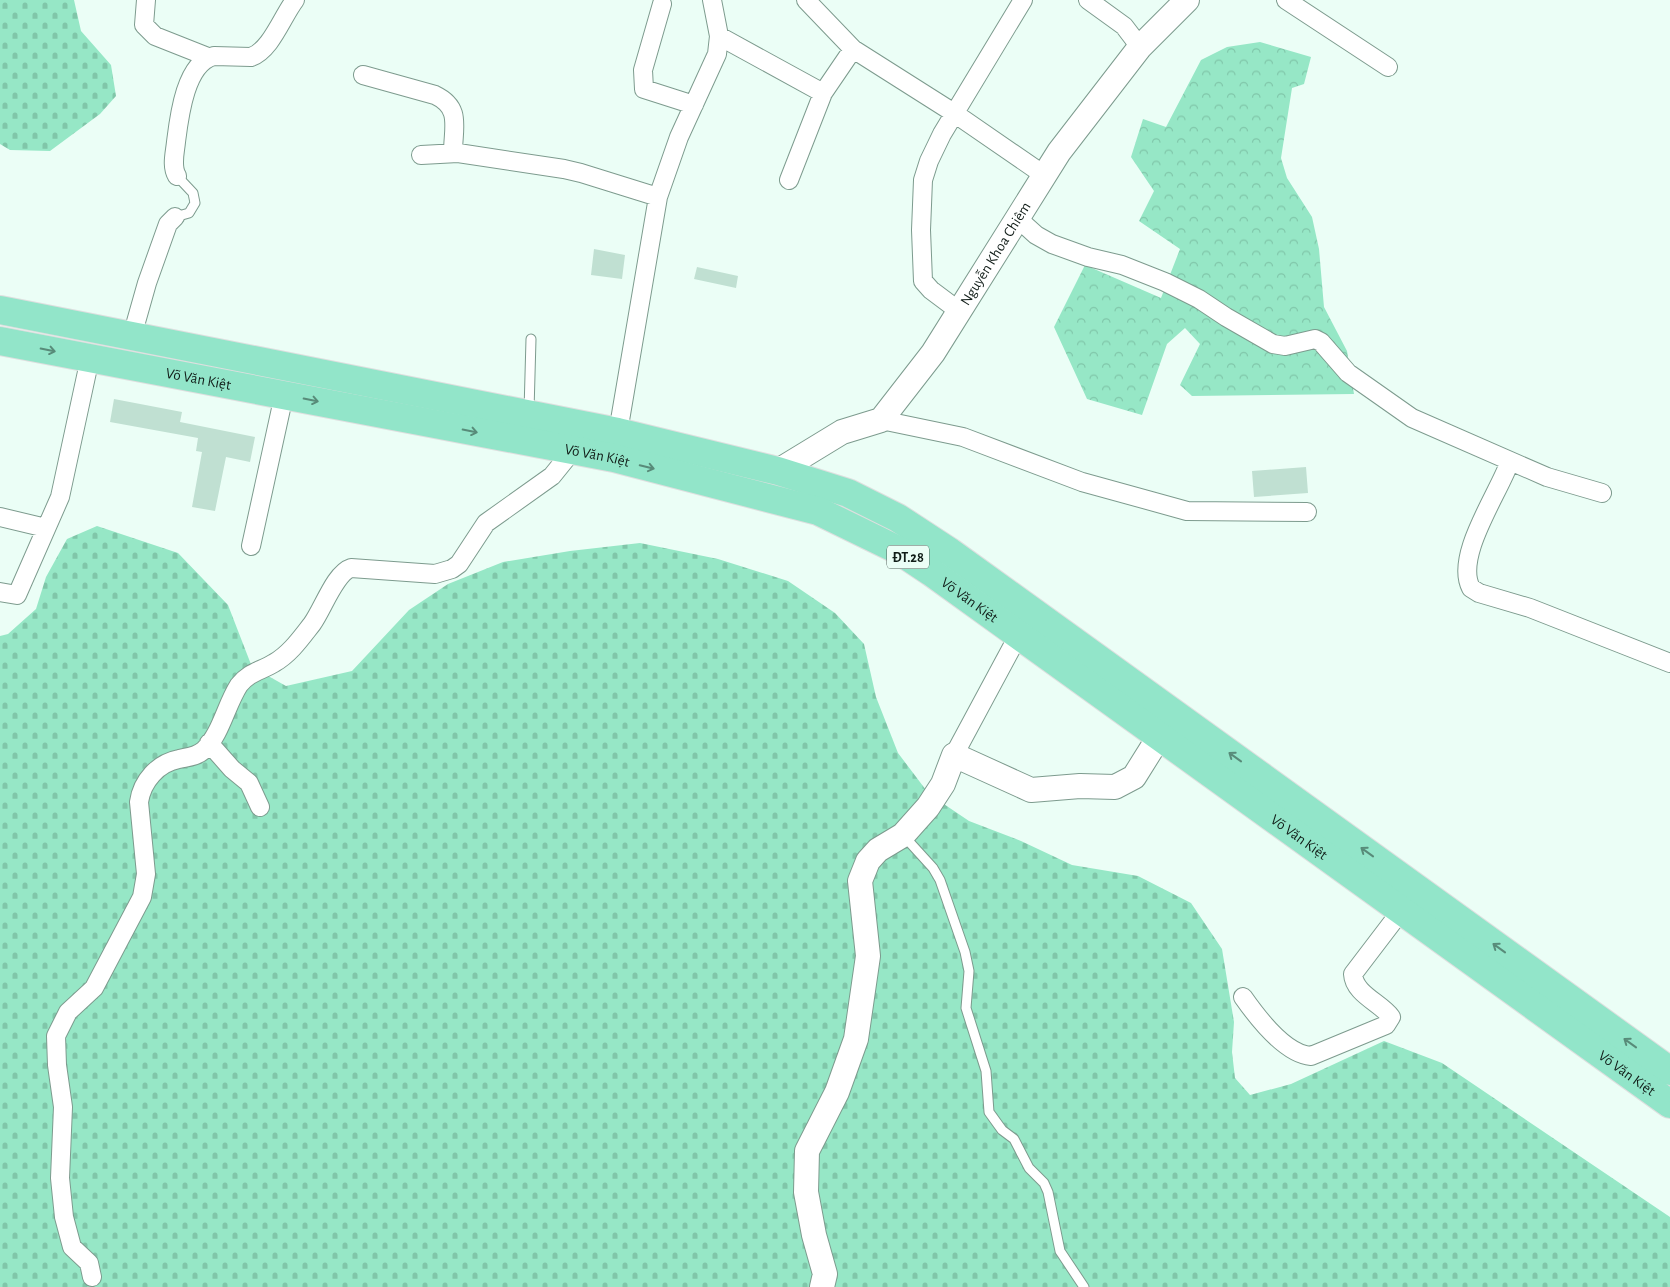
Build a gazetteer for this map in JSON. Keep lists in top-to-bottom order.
{
  "streets": {
    "main road": ["Võ Văn Kiệt", "ĐT.28"],
    "street": ["Nguyễn Khoa Chiêm"]
  }
}
